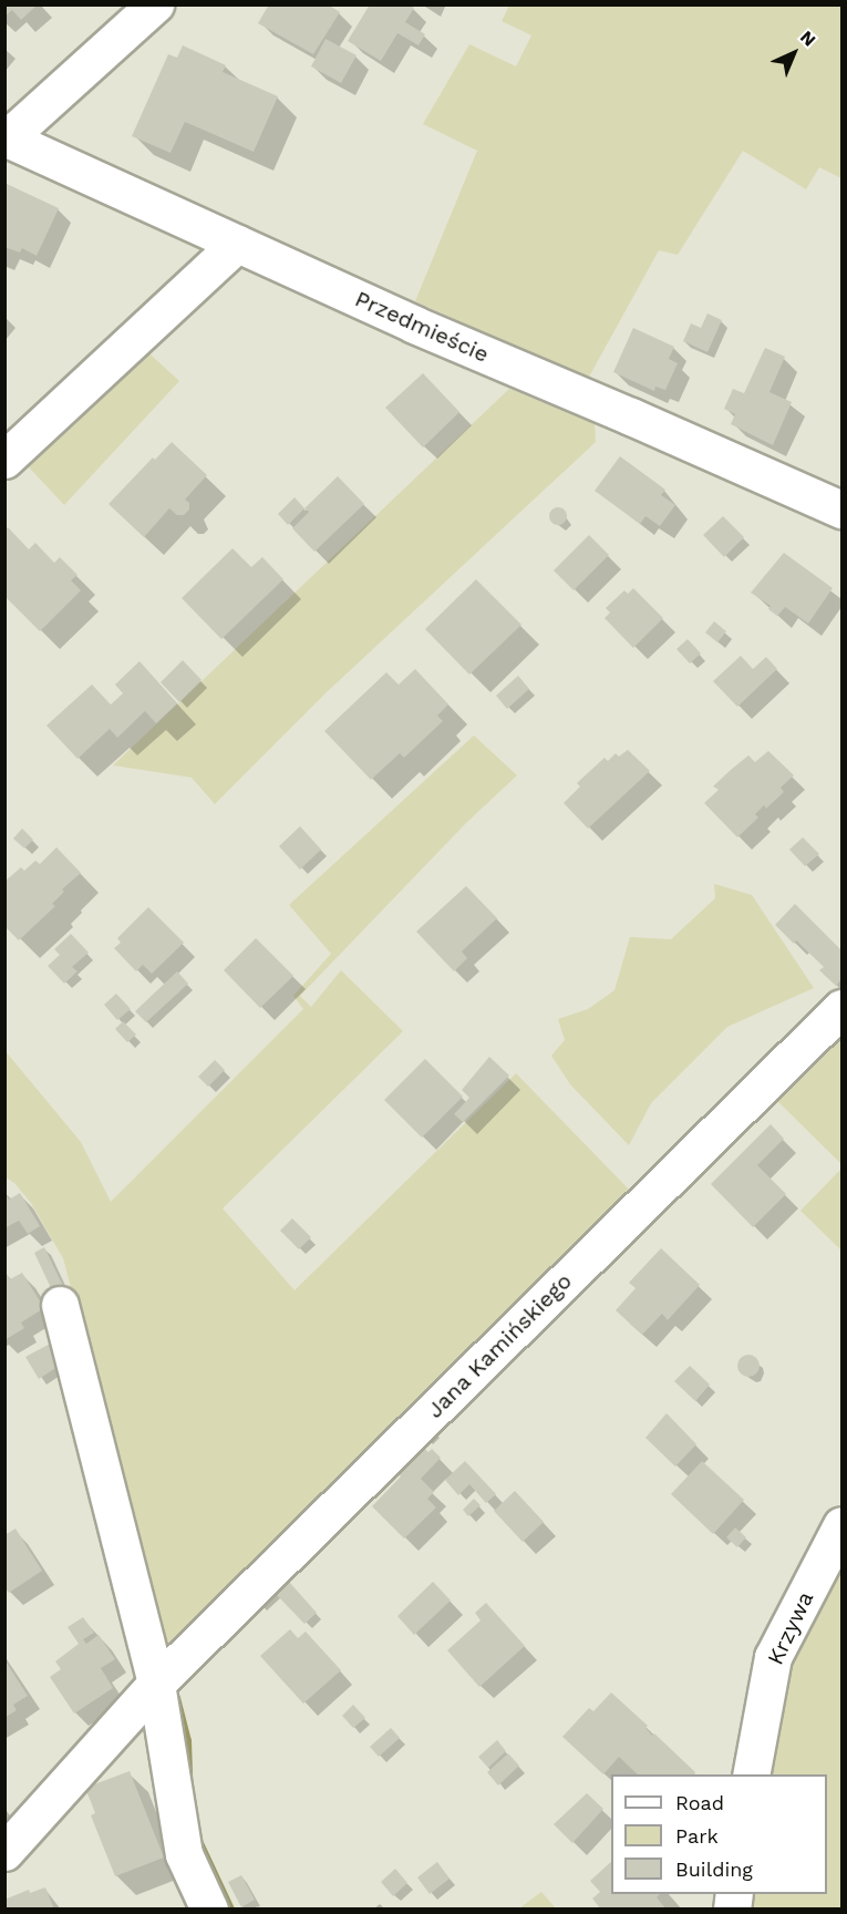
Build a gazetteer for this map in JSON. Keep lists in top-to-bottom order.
{
  "streets": {
    "street": ["Przedmieście", "Jana Kamińskiego", "Krzywa"]
  },
  "legend": ["Road", "Park", "Building"],
  "north": "top right"
}
